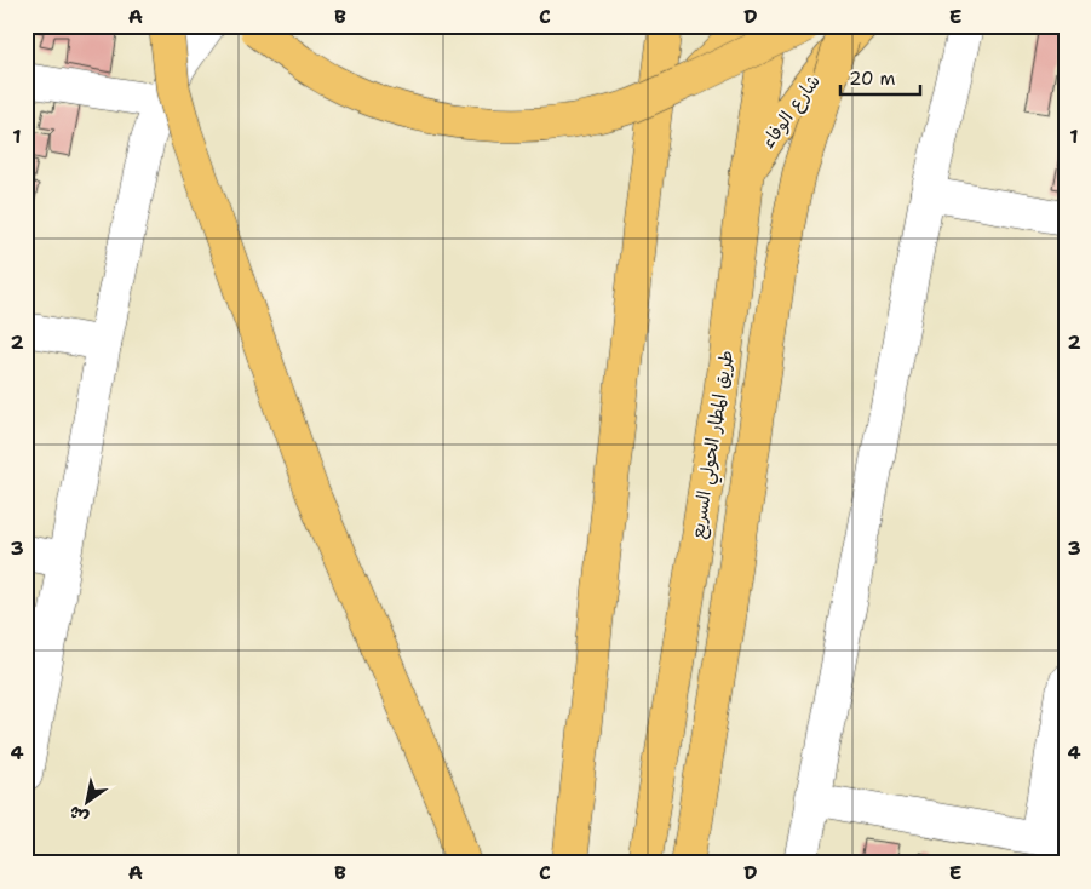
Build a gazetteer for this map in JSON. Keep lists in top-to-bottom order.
{
  "streets": {
    "main road": ["شارع الوفاء", "طريق المطار الحولي السريع"]
  },
  "crossings": [
    ["شارع الوفاء", "طريق المطار الحولي السريع"]
  ],
  "scale_bar": "20 m",
  "north": "bottom left",
  "grid": {
    "columns": [
      "A",
      "B",
      "C",
      "D",
      "E"
    ],
    "rows": [
      "1",
      "2",
      "3",
      "4"
    ]
  }
}
